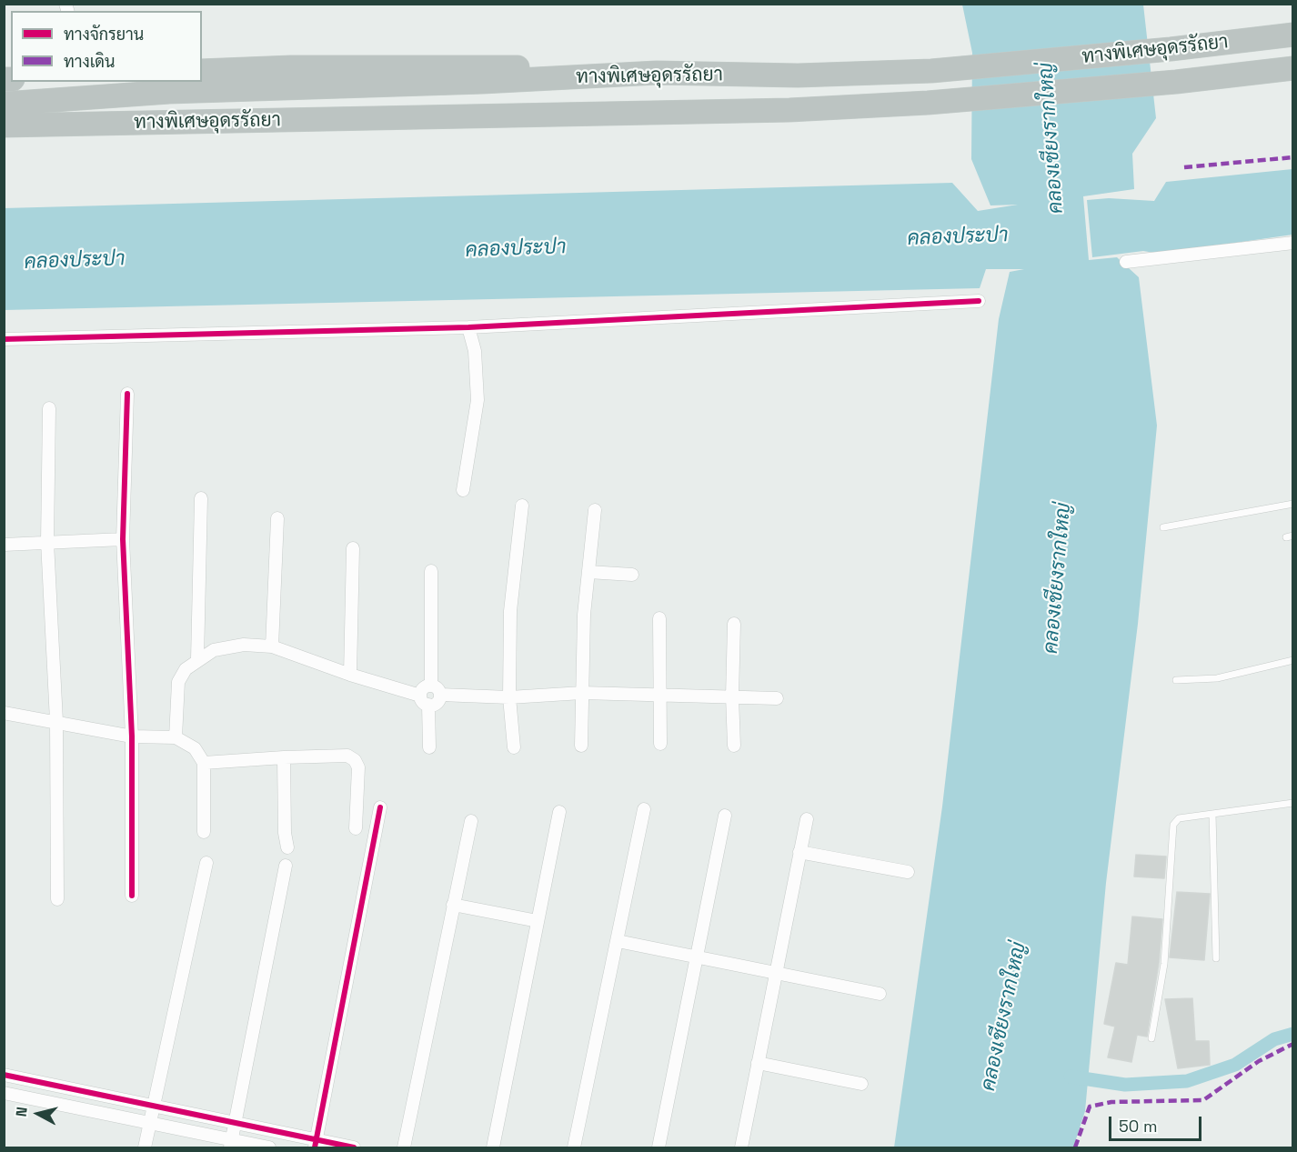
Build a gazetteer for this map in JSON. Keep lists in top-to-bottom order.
{
  "streets": {
    "highway": ["ทางพิเศษอุดรรัถยา"]
  },
  "water": ["คลองเชียงรากใหญ่", "คลองประปา"],
  "legend": ["ทางจักรยาน", "ทางเดิน"],
  "scale_bar": "50 m",
  "north": "left"
}
